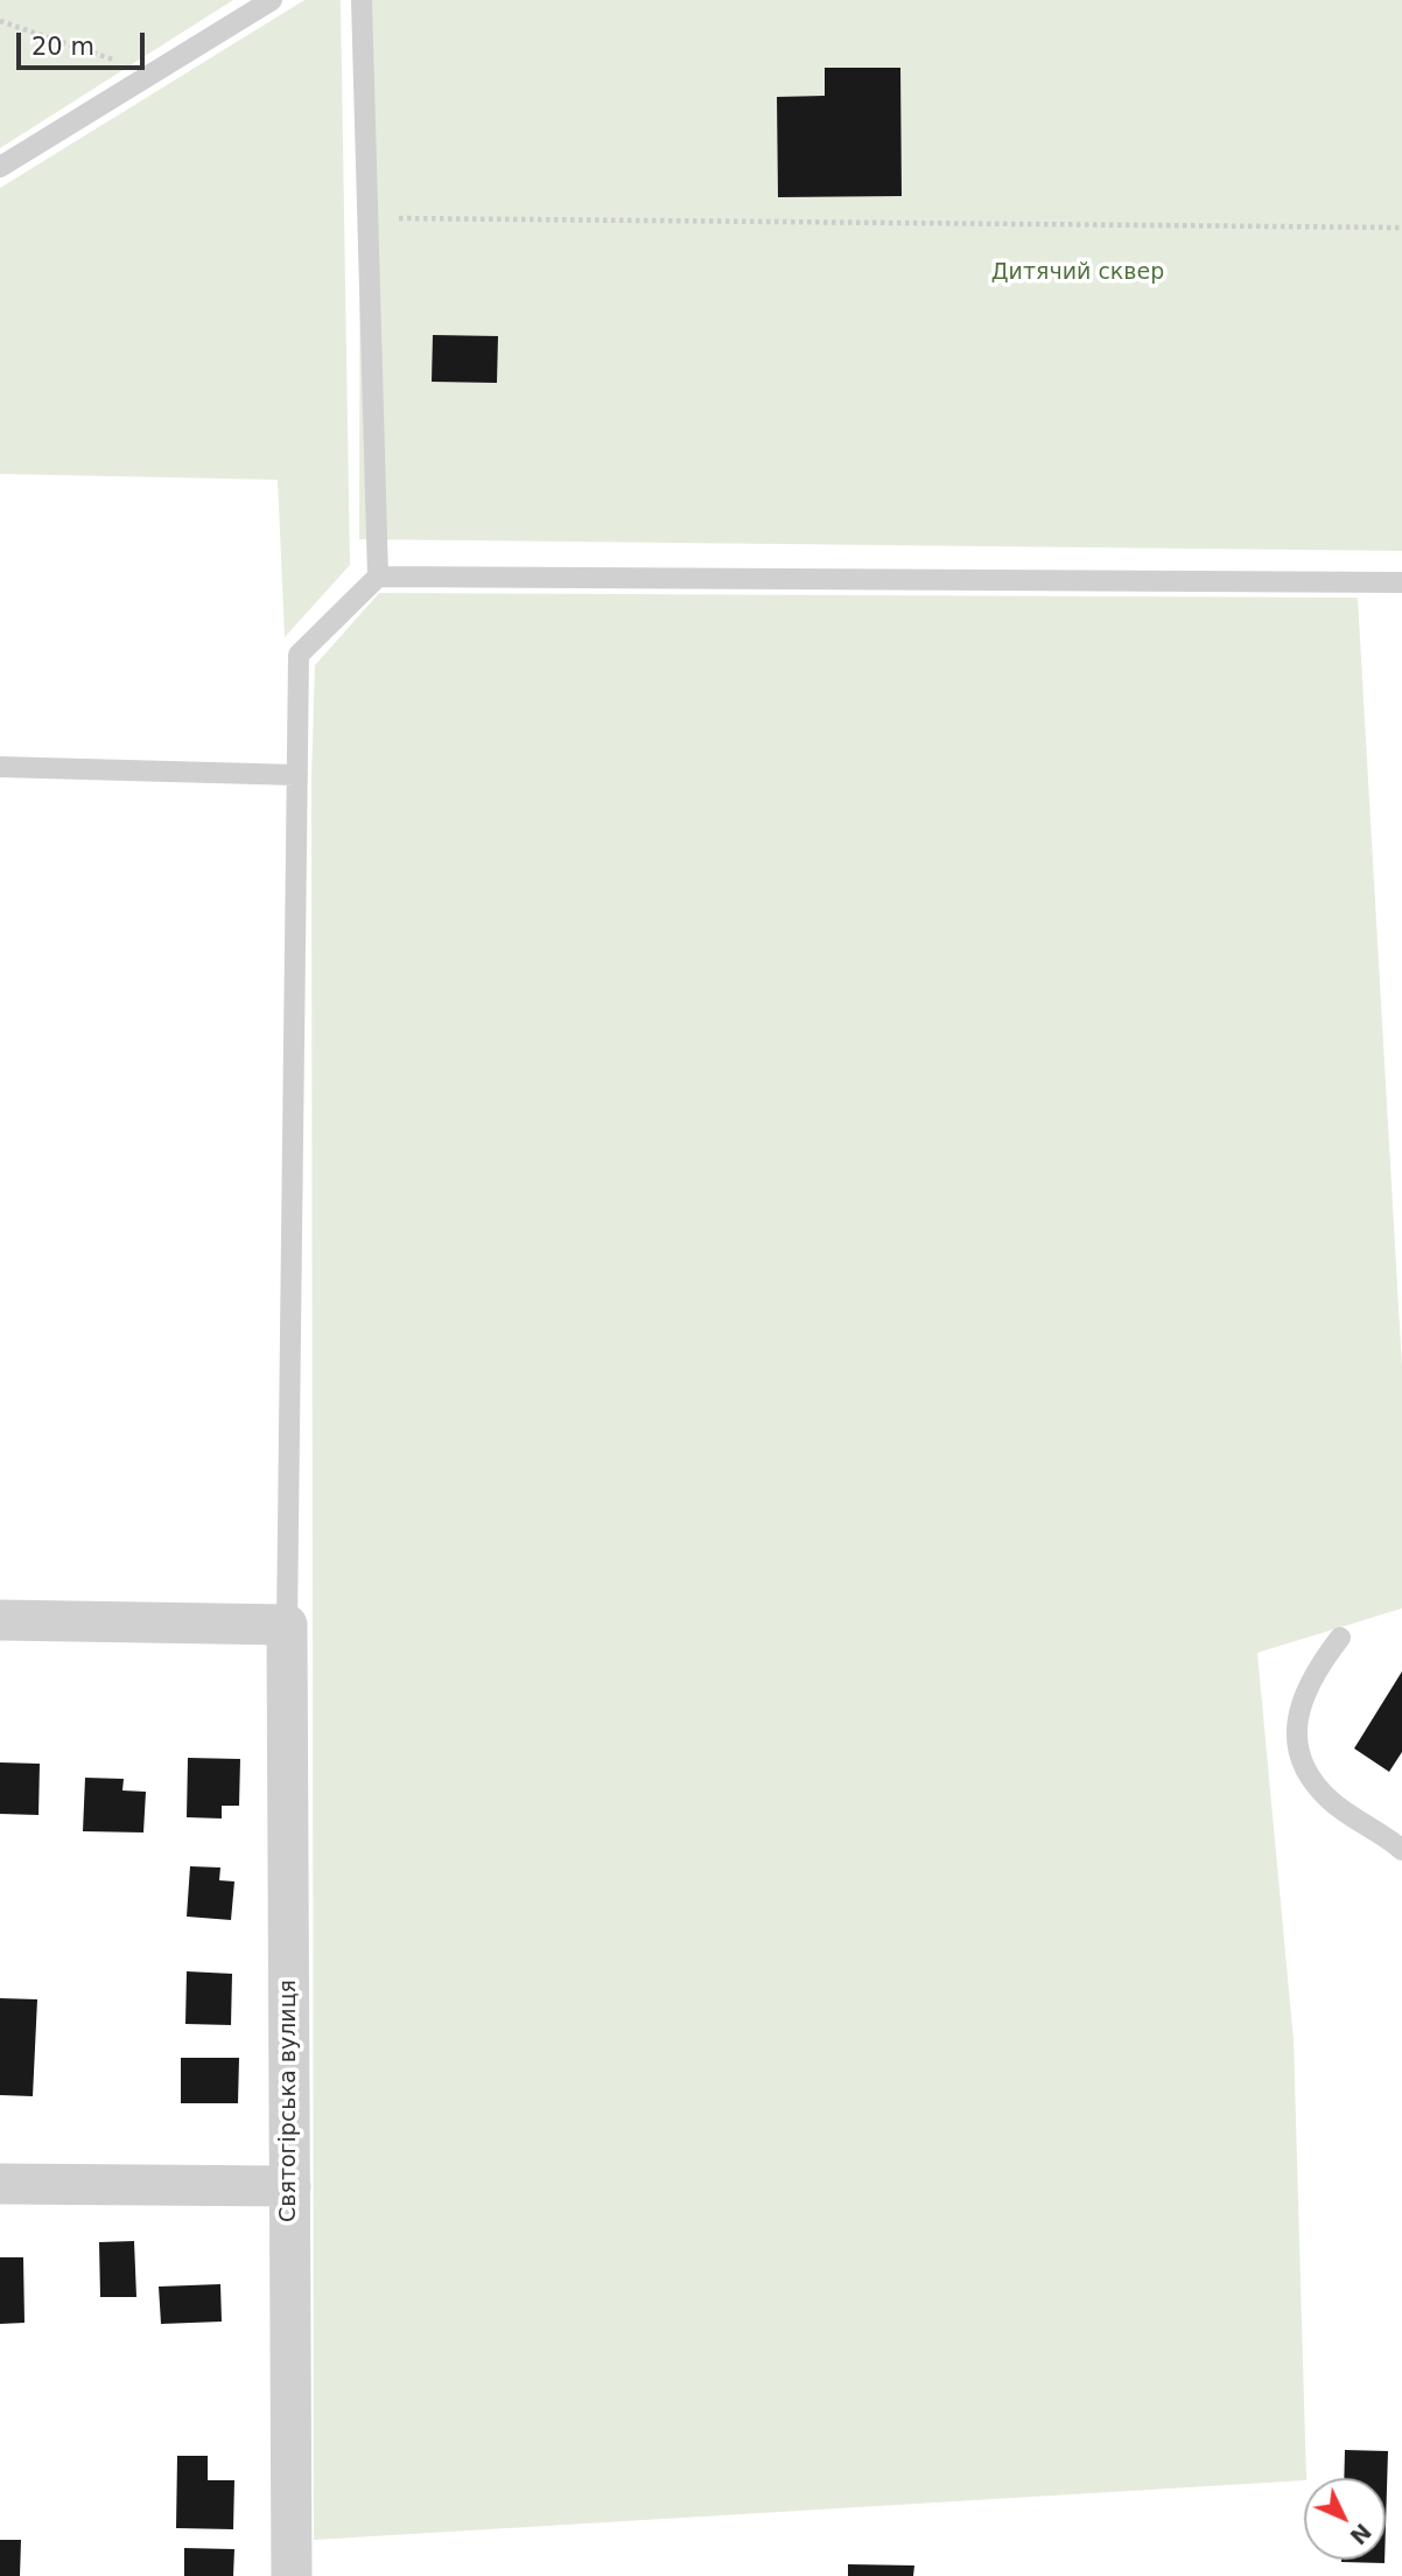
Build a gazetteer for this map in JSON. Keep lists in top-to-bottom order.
{
  "streets": {
    "street": ["Святогірська вулиця"]
  },
  "parks": ["Дитячий сквер"],
  "scale_bar": "20 m",
  "north": "bottom right"
}
